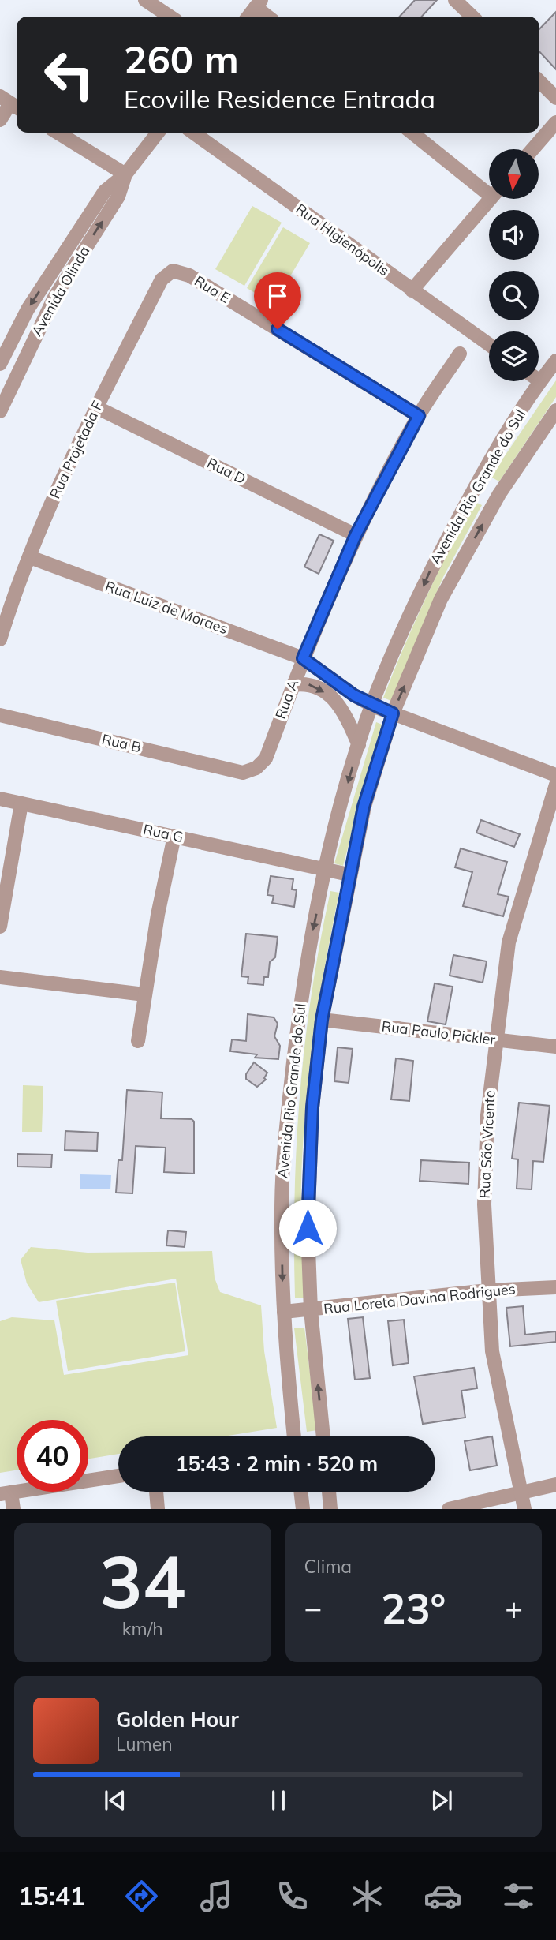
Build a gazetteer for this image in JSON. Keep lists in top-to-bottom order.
{
  "streets": {
    "street": [
      "Rua Higienópolis",
      "Rua E",
      "Avenida Olinda",
      "Rua Projetada F",
      "Rua D",
      "Avenida Rio Grande do Sul",
      "Rua Luiz de Moraes",
      "Rua A",
      "Rua B",
      "Rua G",
      "Rua Paulo Pickler",
      "Rua São Vicente",
      "Rua Loreta Davina Rodrigues"
    ]
  },
  "crossings": [
    ["Rua E", "Rua Projetada F"],
    ["Rua E", "Rua A"],
    ["Rua Projetada F", "Rua D"],
    ["Rua Projetada F", "Rua Luiz de Moraes"],
    ["Rua D", "Rua A"],
    ["Avenida Rio Grande do Sul", "Rua Luiz de Moraes"],
    ["Avenida Rio Grande do Sul", "Rua G"],
    ["Avenida Rio Grande do Sul", "Rua Paulo Pickler"],
    ["Avenida Rio Grande do Sul", "Rua Loreta Davina Rodrigues"],
    ["Rua Luiz de Moraes", "Rua A"],
    ["Rua A", "Rua B"],
    ["Rua Paulo Pickler", "Rua São Vicente"],
    ["Rua São Vicente", "Rua Loreta Davina Rodrigues"]
  ],
  "north": "bottom",
  "page": {
    "turn": ["260 m", "Ecoville Residence Entrada"],
    "limit": "40",
    "trip": "15:43 · 2 min · 520 m",
    "tile": [
      ["34", "km/h"],
      "Clima"
    ],
    "heat": ["−", "23°", "+"],
    "song": ["Golden Hour", "Lumen"],
    "tabs": "15:41"
  }
}
